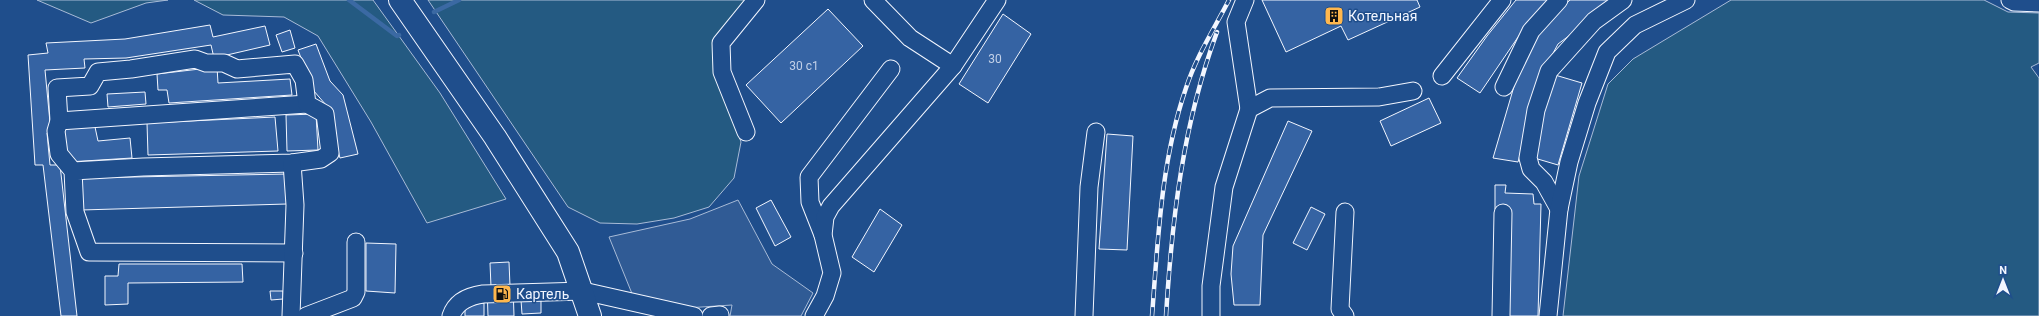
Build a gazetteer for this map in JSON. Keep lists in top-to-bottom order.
{
  "places": {
    "building": ["Котельная"],
    "fuel station": ["Картель"]
  },
  "house_numbers": ["30", "30 с1"],
  "north": "top"
}
